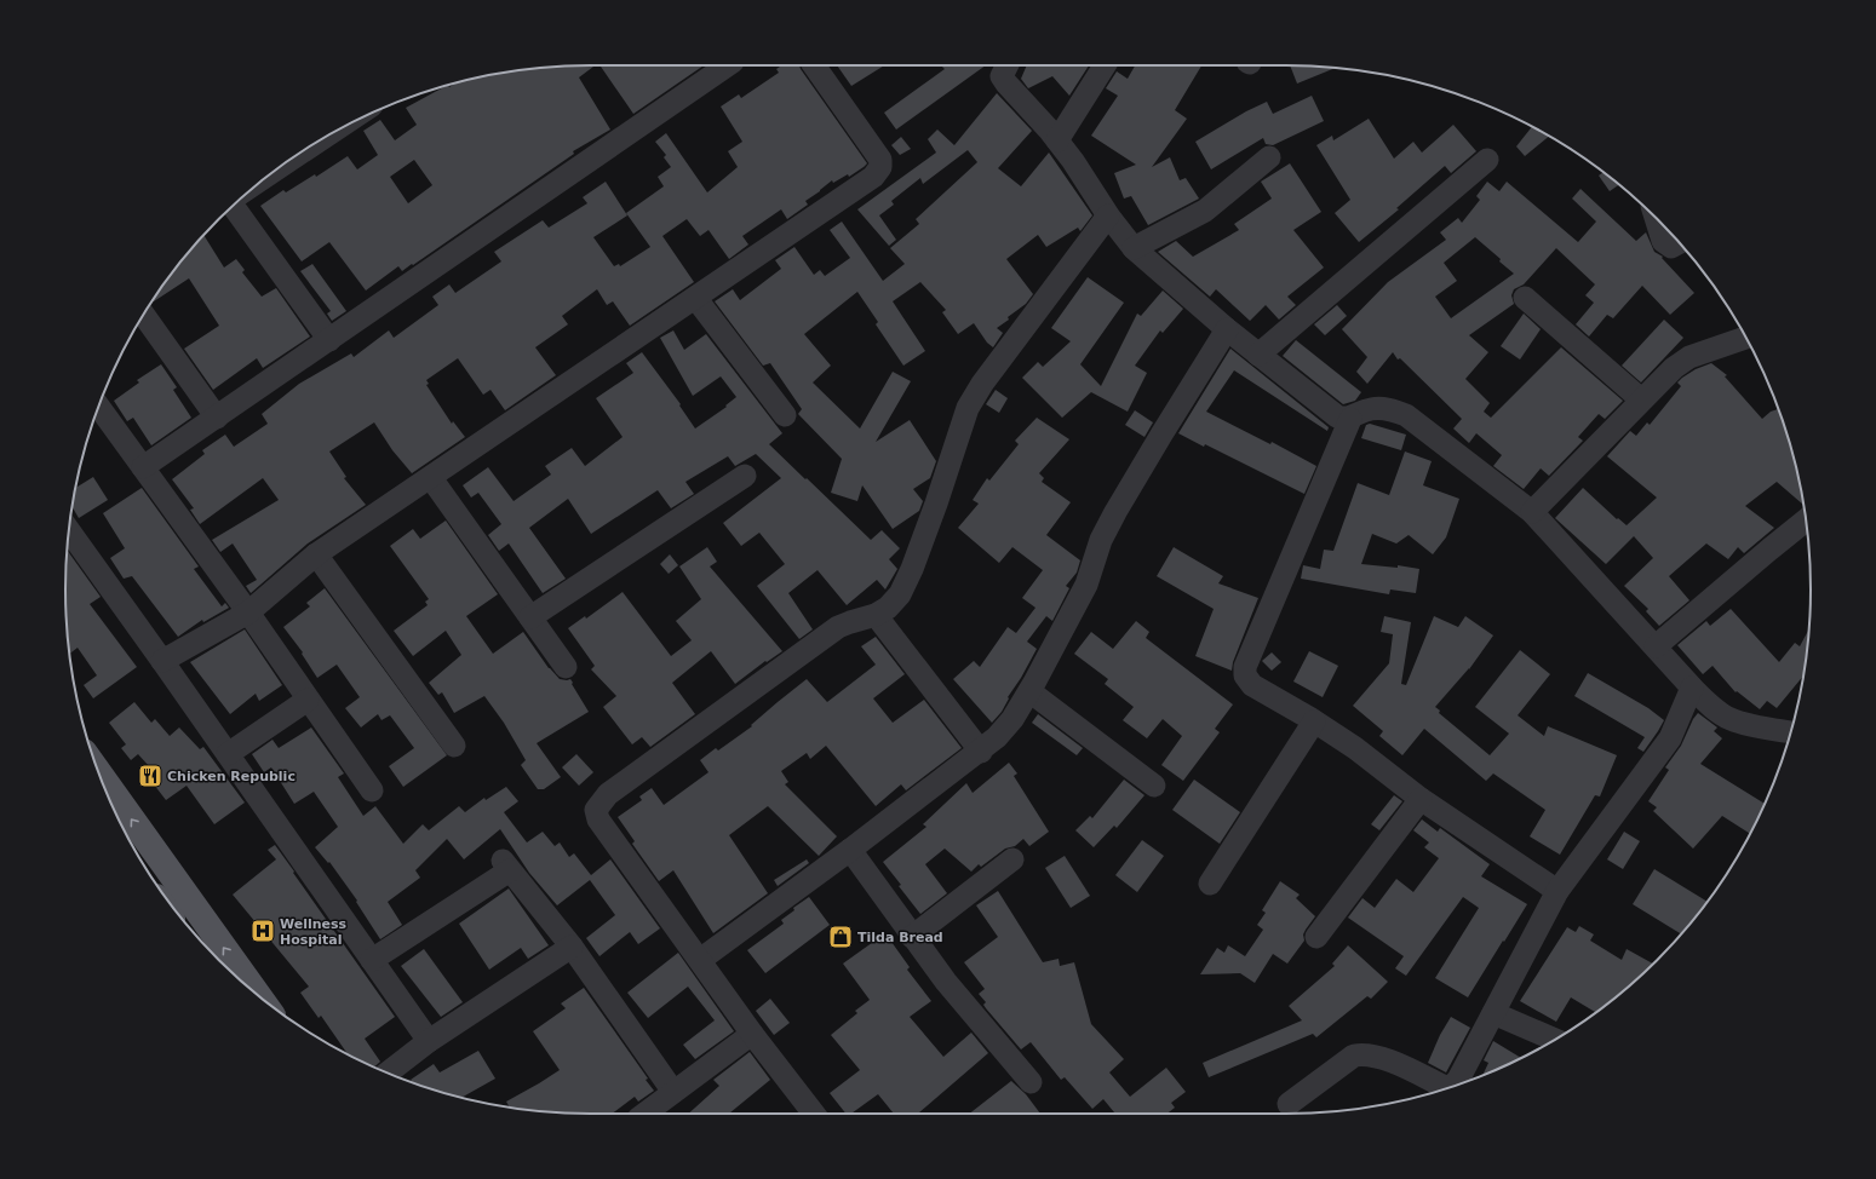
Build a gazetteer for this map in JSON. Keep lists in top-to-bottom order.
{
  "places": {
    "restaurant": ["Chicken Republic"],
    "hospital": ["Wellness Hospital"],
    "shop": ["Tilda Bread"]
  }
}
